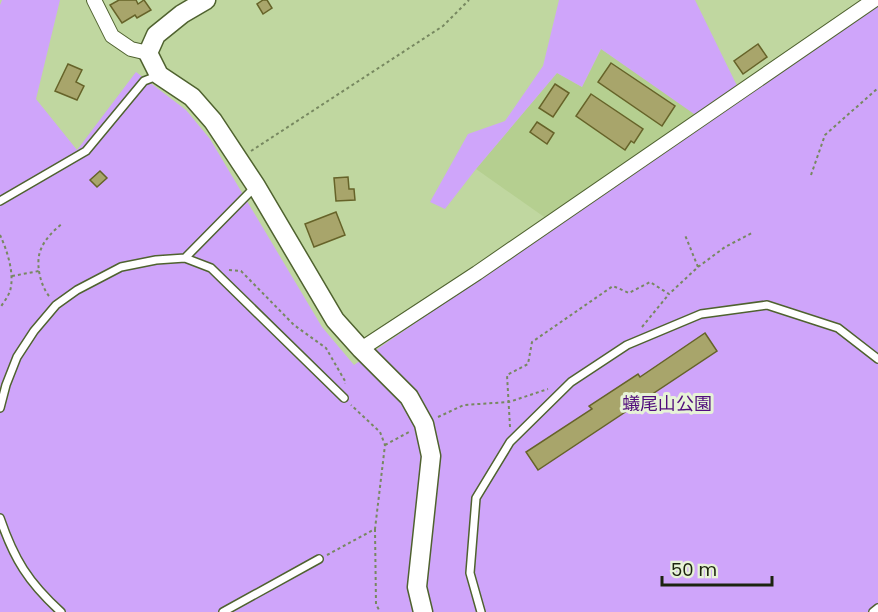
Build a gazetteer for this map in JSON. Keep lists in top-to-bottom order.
{
  "parks": ["蟻尾山公園"],
  "scale_bar": "50 m"
}
